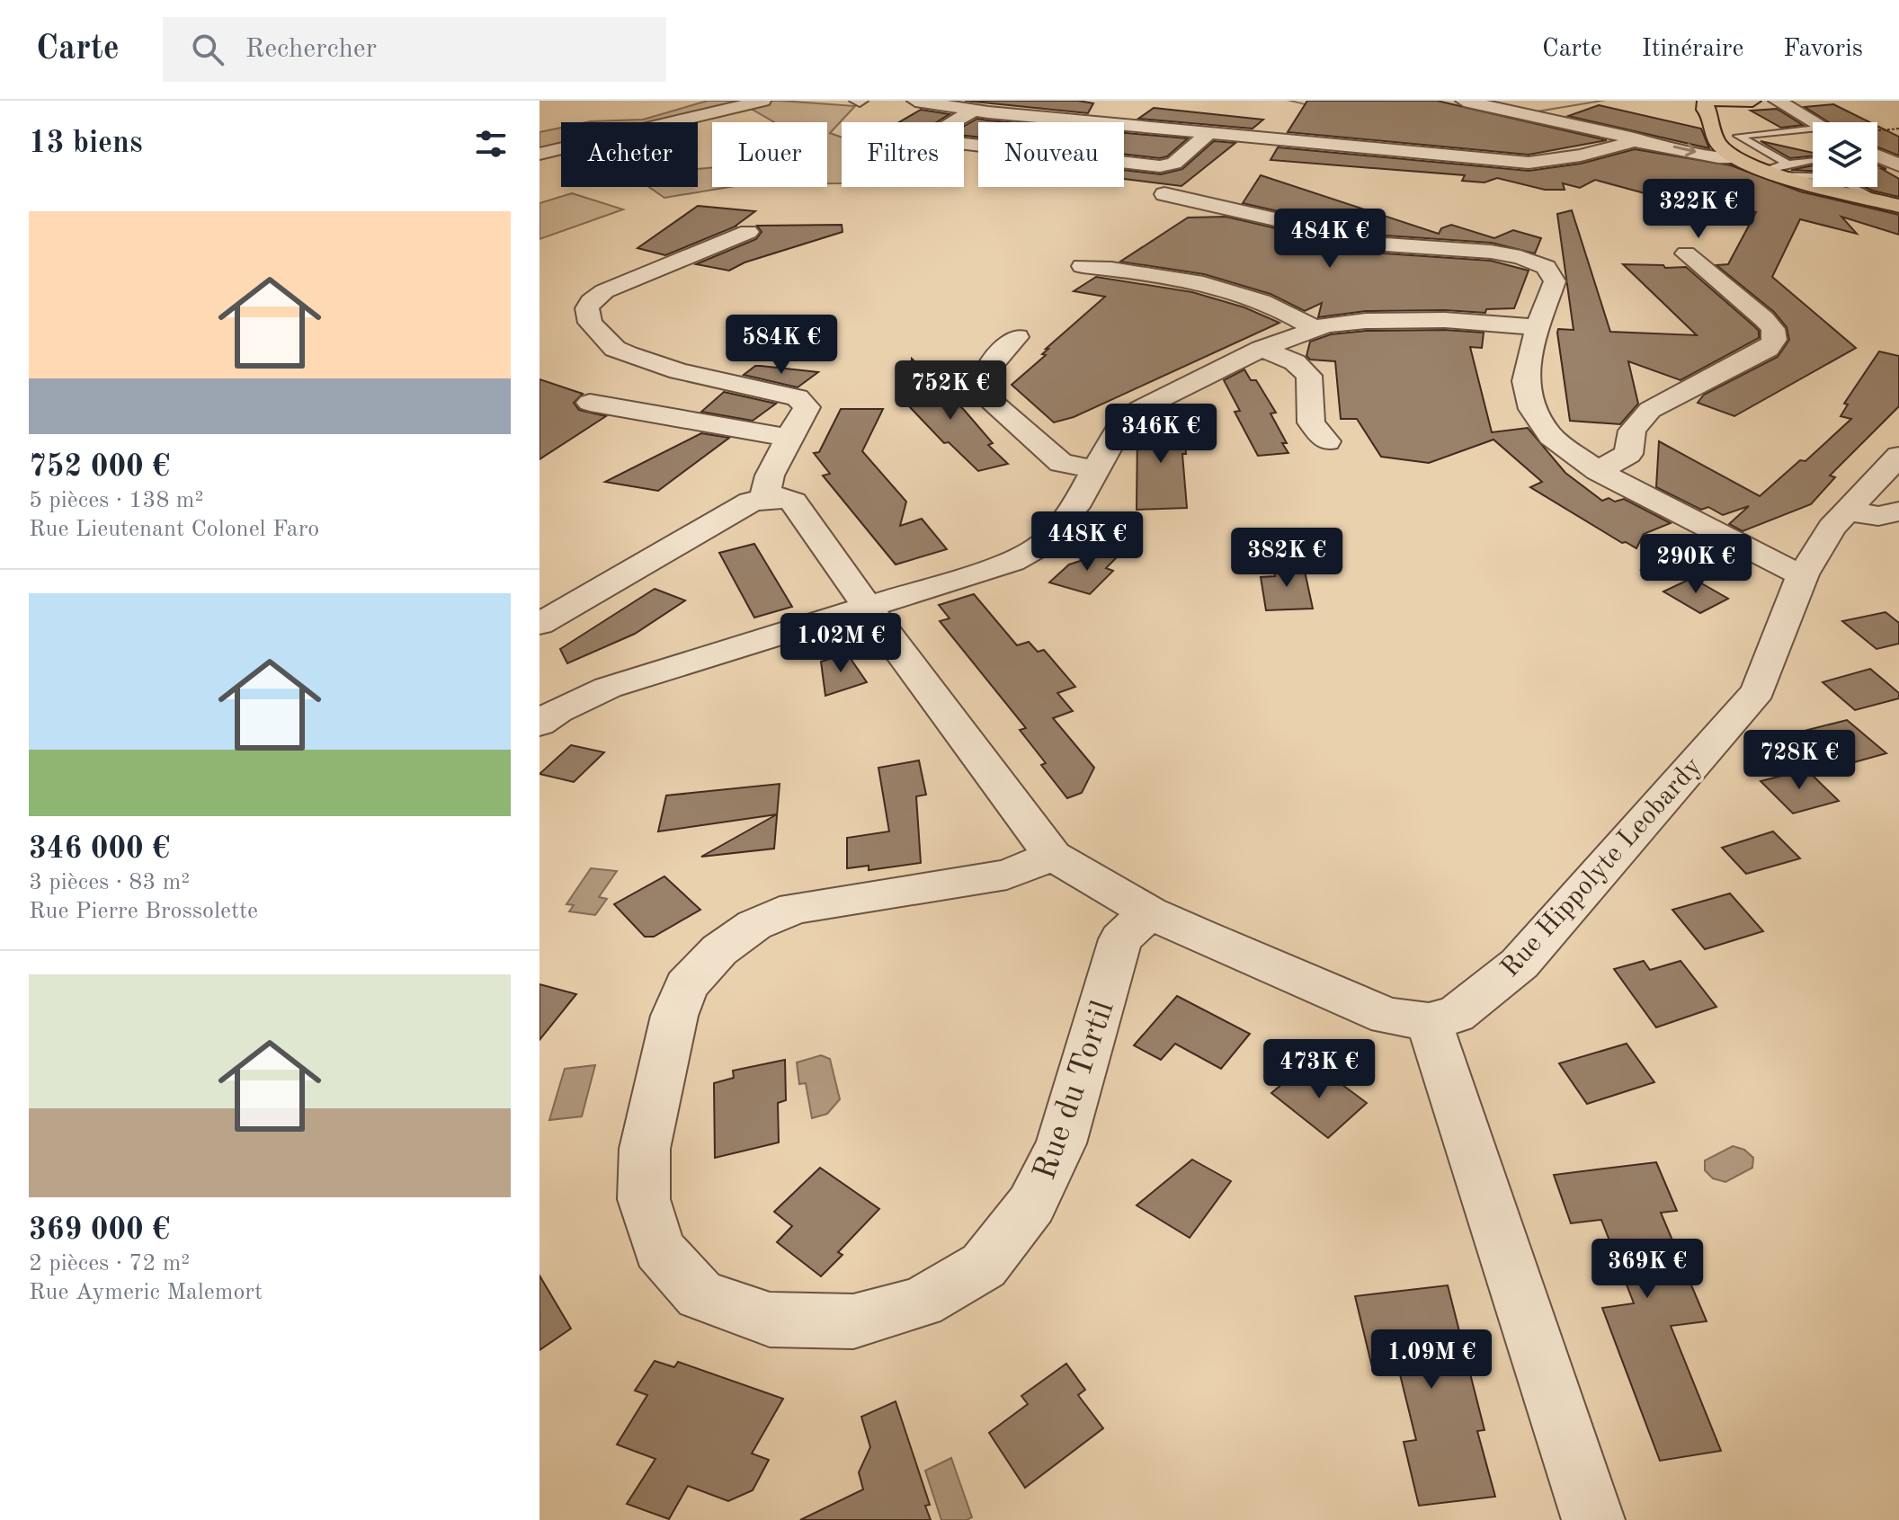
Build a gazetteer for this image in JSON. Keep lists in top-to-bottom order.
{
  "streets": {
    "street": ["Rue Hippolyte Leobardy", "Rue du Tortil"]
  },
  "crossings": [
    ["Rue Hippolyte Leobardy", "Rue du Tortil"]
  ],
  "page": {
    "header": "Carte",
    "search": "Rechercher",
    "nav": ["Carte", "Itinéraire", "Favoris"],
    "heading": "13 biens",
    "chip": [
      "Acheter",
      "Louer",
      "Filtres",
      "Nouveau"
    ],
    "price": [
      "322K €",
      "484K €",
      "584K €",
      "752K €",
      "346K €",
      "448K €",
      "382K €",
      "290K €",
      "1.02M €",
      "728K €",
      "473K €",
      "369K €",
      "1.09M €"
    ],
    "list": [
      {
        "name": "752 000 €",
        "note": "5 pièces · 138 m² · Rue Lieutenant Colonel Faro"
      },
      {
        "name": "346 000 €",
        "note": "3 pièces · 83 m² · Rue Pierre Brossolette"
      },
      {
        "name": "369 000 €",
        "note": "2 pièces · 72 m² · Rue Aymeric Malemort"
      }
    ]
  }
}
